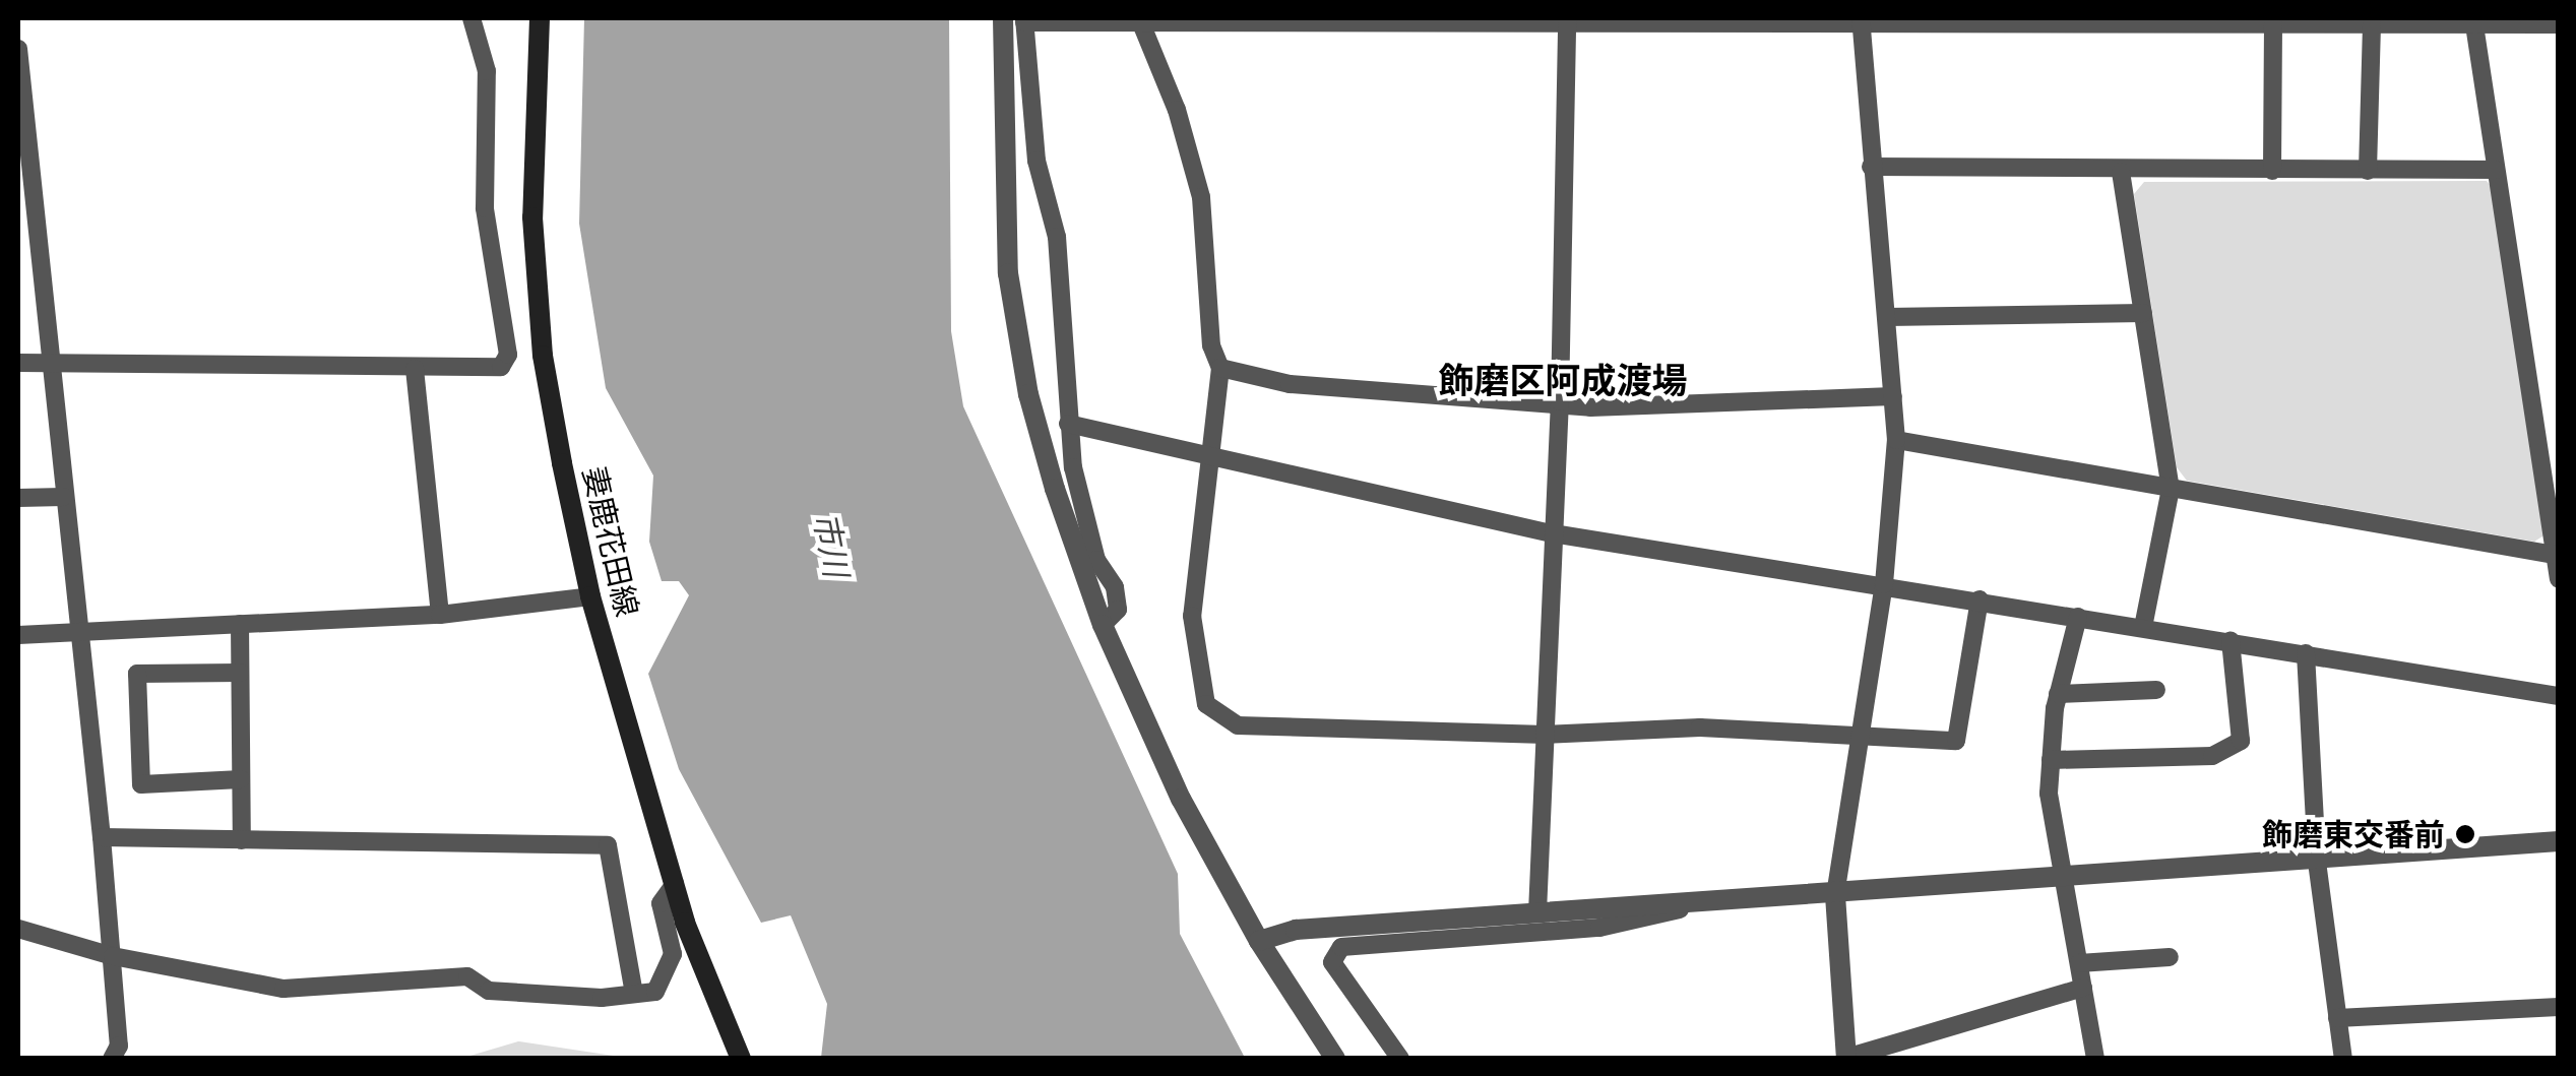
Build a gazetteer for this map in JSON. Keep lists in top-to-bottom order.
{
  "streets": {
    "main road": ["妻鹿花田線"]
  },
  "districts": ["飾磨区阿成渡場"],
  "water": ["市川"],
  "places": ["飾磨東交番前"]
}
